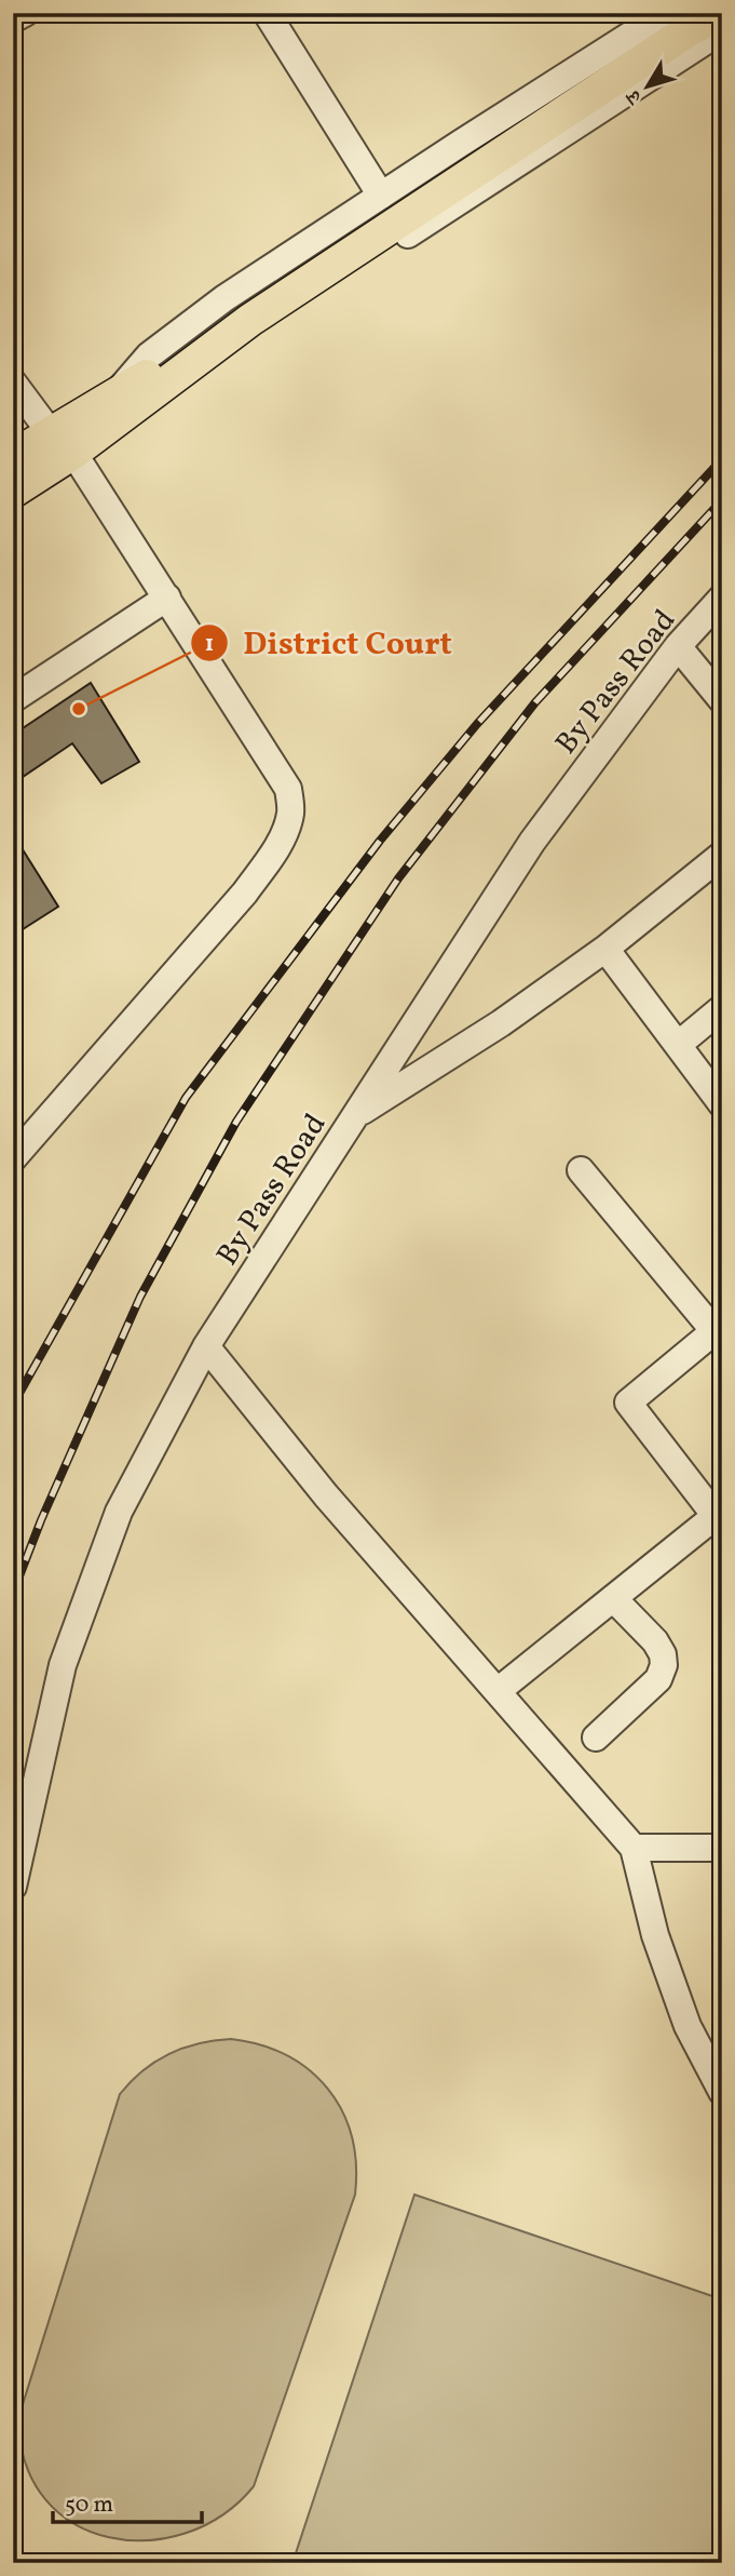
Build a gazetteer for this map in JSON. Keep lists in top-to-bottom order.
{
  "streets": {
    "street": ["By Pass Road"]
  },
  "places": ["District Court"],
  "scale_bar": "50 m",
  "north": "bottom left"
}
